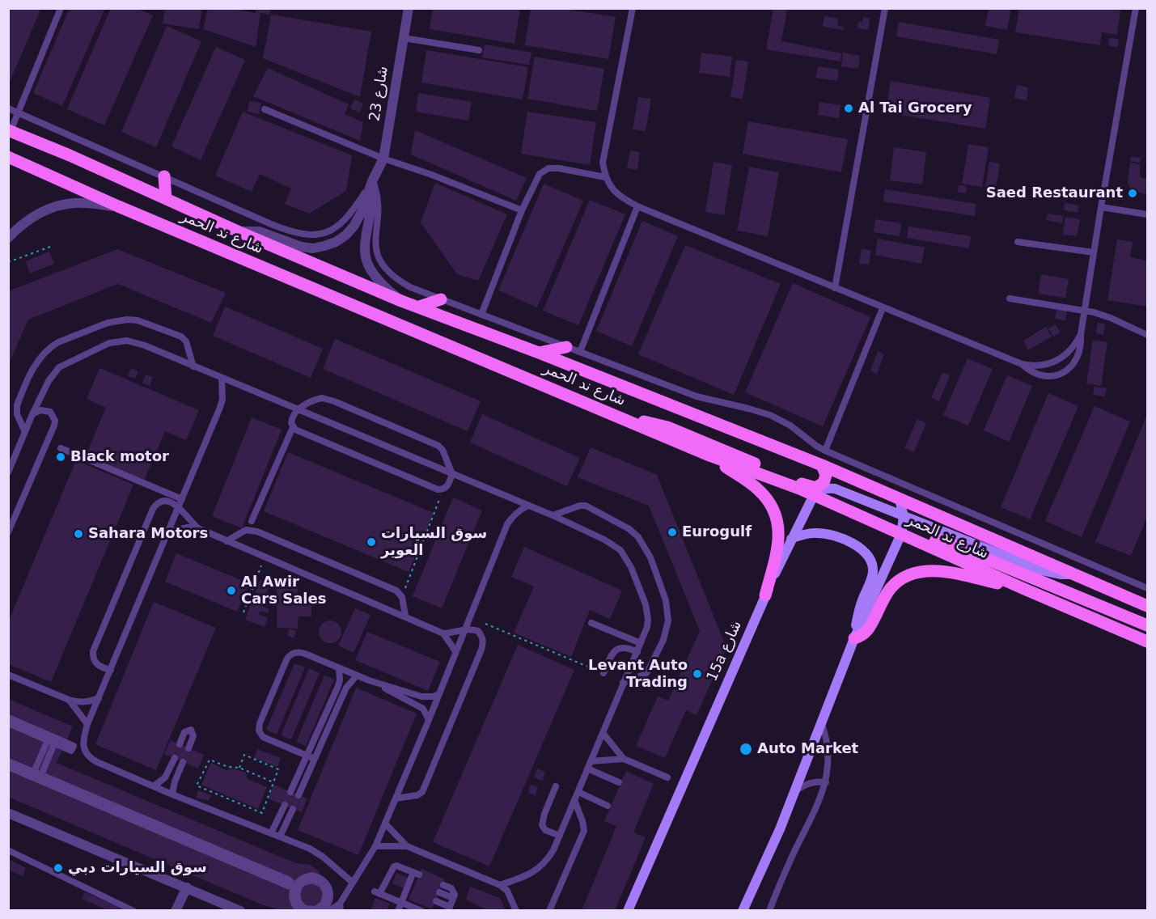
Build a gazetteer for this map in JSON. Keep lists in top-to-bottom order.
{
  "streets": {
    "main road": ["شارع ند الحمر", "15a شارع"],
    "street": ["شارع 23"]
  },
  "crossings": [
    ["شارع 23", "شارع ند الحمر"],
    ["شارع ند الحمر", "15a شارع"]
  ],
  "places": [
    "Al Tai Grocery",
    "Saed Restaurant",
    "Black motor",
    "Eurogulf",
    "Sahara Motors",
    "سوق السيارات العوير",
    "Al Awir Cars Sales",
    "Levant Auto Trading",
    "Auto Market",
    "سوق السيارات دبي"
  ]
}
